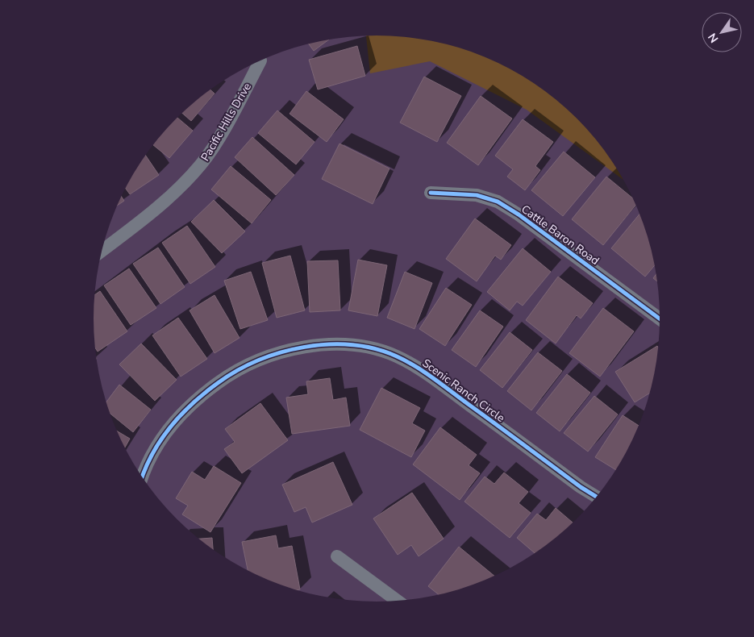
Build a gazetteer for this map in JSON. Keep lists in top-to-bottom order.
{
  "streets": {
    "street": ["Pacific Hills Drive", "Cattle Baron Road", "Scenic Ranch Circle"]
  },
  "north": "bottom left"
}
